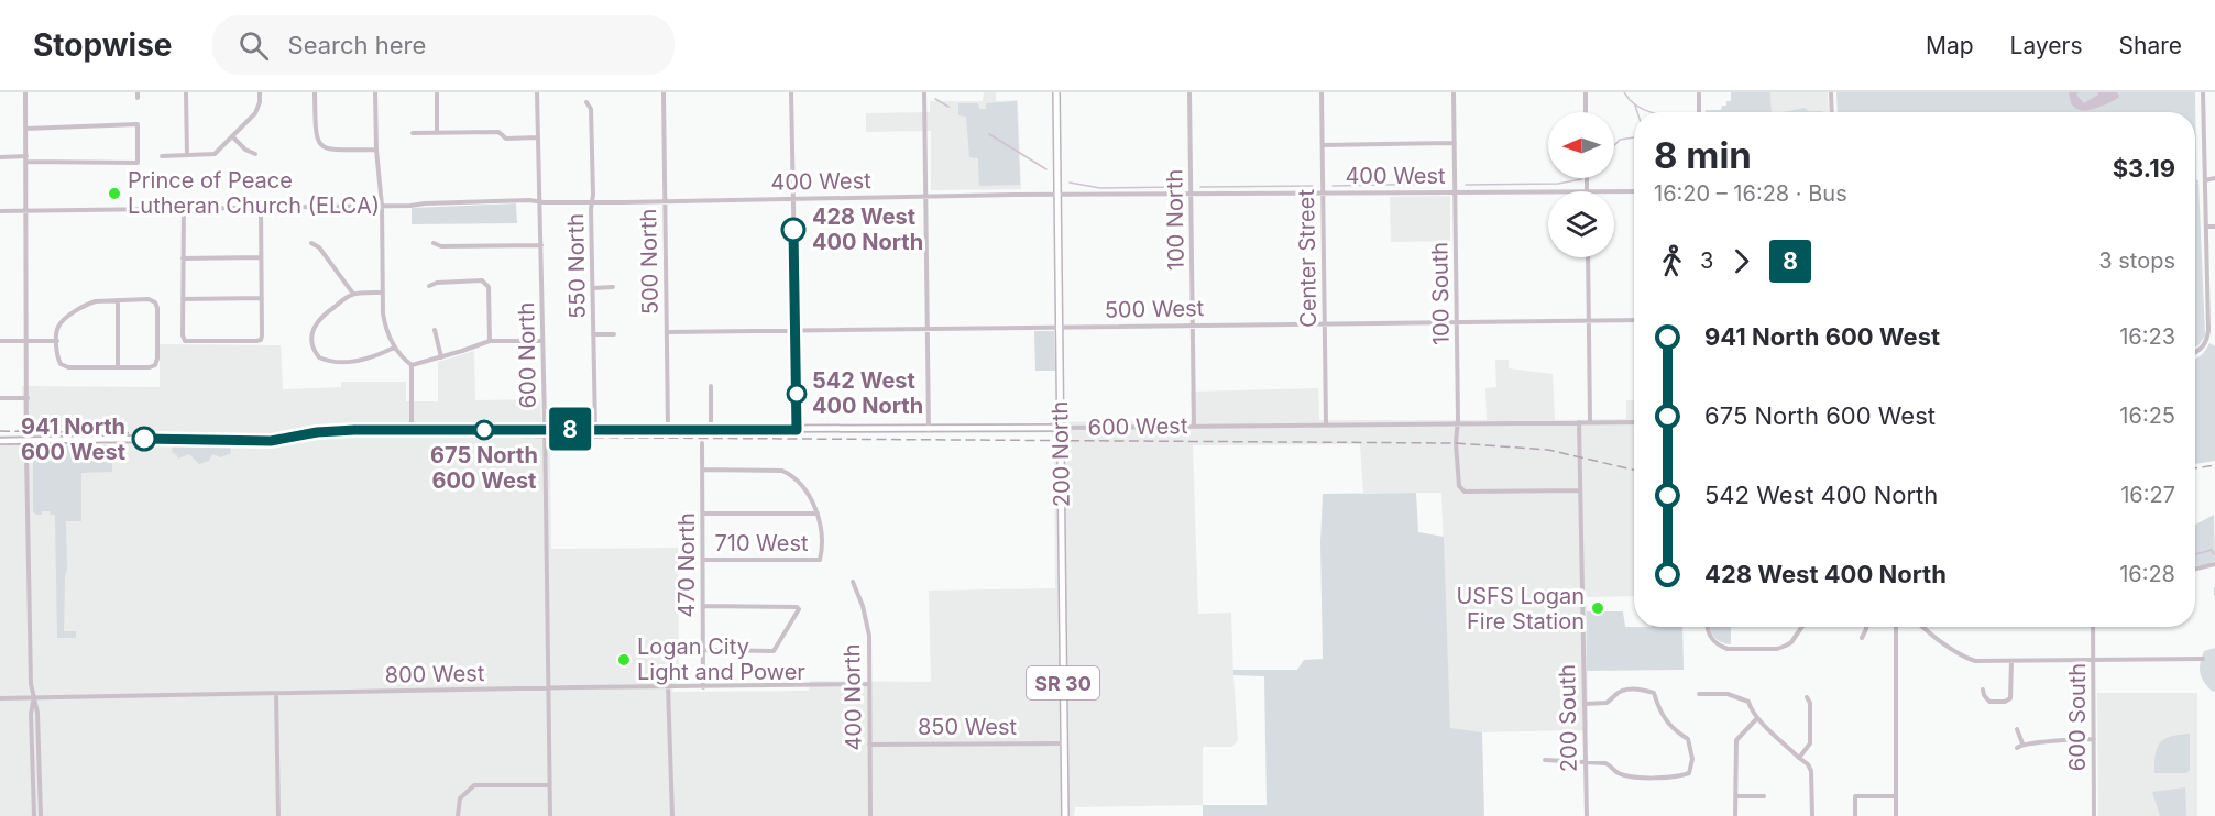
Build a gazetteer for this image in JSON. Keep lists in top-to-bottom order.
{
  "streets": {
    "highway": ["200 North", "SR 30"],
    "main road": ["600 West"],
    "street": [
      "400 West",
      "100 North",
      "Center Street",
      "500 North",
      "550 North",
      "100 South",
      "500 West",
      "600 North",
      "710 West",
      "470 North",
      "800 West",
      "400 North",
      "600 South",
      "200 South",
      "850 West"
    ]
  },
  "crossings": [
    ["400 West", "100 North"],
    ["400 West", "Center Street"],
    ["400 West", "500 North"],
    ["400 West", "550 North"],
    ["400 West", "100 South"],
    ["400 West", "600 North"],
    ["400 West", "200 North"],
    ["100 North", "500 West"],
    ["100 North", "600 West"],
    ["Center Street", "500 West"],
    ["Center Street", "600 West"],
    ["500 North", "500 West"],
    ["500 North", "600 West"],
    ["550 North", "600 West"],
    ["100 South", "500 West"],
    ["100 South", "600 West"],
    ["100 South", "200 South"],
    ["500 West", "200 North"],
    ["600 North", "600 West"],
    ["600 North", "800 West"],
    ["600 West", "200 North"],
    ["600 West", "200 South"],
    ["200 North", "850 West"],
    ["710 West", "470 North"],
    ["470 North", "800 West"],
    ["800 West", "400 North"],
    ["400 North", "850 West"]
  ],
  "places": [
    "Prince of Peace Lutheran Church (ELCA)",
    "428 West 400 North",
    "542 West 400 North",
    "675 North 600 West",
    "941 North 600 West",
    "USFS Logan Fire Station",
    "Logan City Light and Power"
  ],
  "lines": ["bus line 8"],
  "north": "left",
  "page": {
    "header": "Stopwise",
    "search": "Search here",
    "nav": ["Map", "Layers", "Share"],
    "on_map": "8",
    "heading": ["8 min", "16:20 – 16:28 · Bus", "$3.19"],
    "legs": ["3", "8", "3 stops"],
    "list": [
      {
        "name": "941 North 600 West",
        "value": "16:23"
      },
      {
        "name": "675 North 600 West",
        "value": "16:25"
      },
      {
        "name": "542 West 400 North",
        "value": "16:27"
      },
      {
        "name": "428 West 400 North",
        "value": "16:28"
      }
    ]
  }
}
